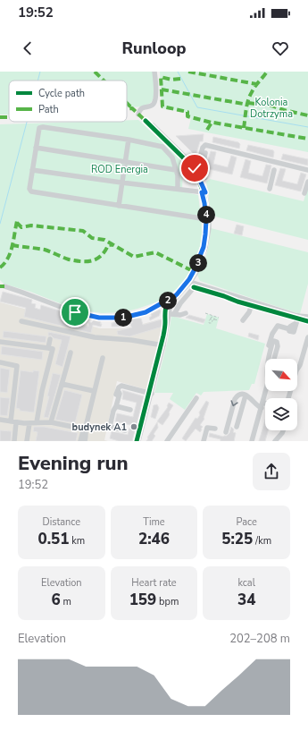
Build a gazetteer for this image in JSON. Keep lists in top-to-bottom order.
{
  "parks": ["Kolonia Dotrzyma", "ROD Energia"],
  "places": ["budynek A1"],
  "legend": ["Cycle path", "Path"],
  "north": "bottom right",
  "page": {
    "status": "19:52",
    "header": "Runloop",
    "pins": [
      "4",
      "3",
      "2",
      "1"
    ],
    "heading": ["Evening run", "19:52"],
    "stats": [
      ["Distance", "0.51 km"],
      ["Time", "2:46"],
      ["Pace", "5:25 /km"],
      ["Elevation", "6 m"],
      ["Heart rate", "159 bpm"],
      ["kcal", "34"]
    ],
    "chart": ["Elevation", "202–208 m"]
  }
}
